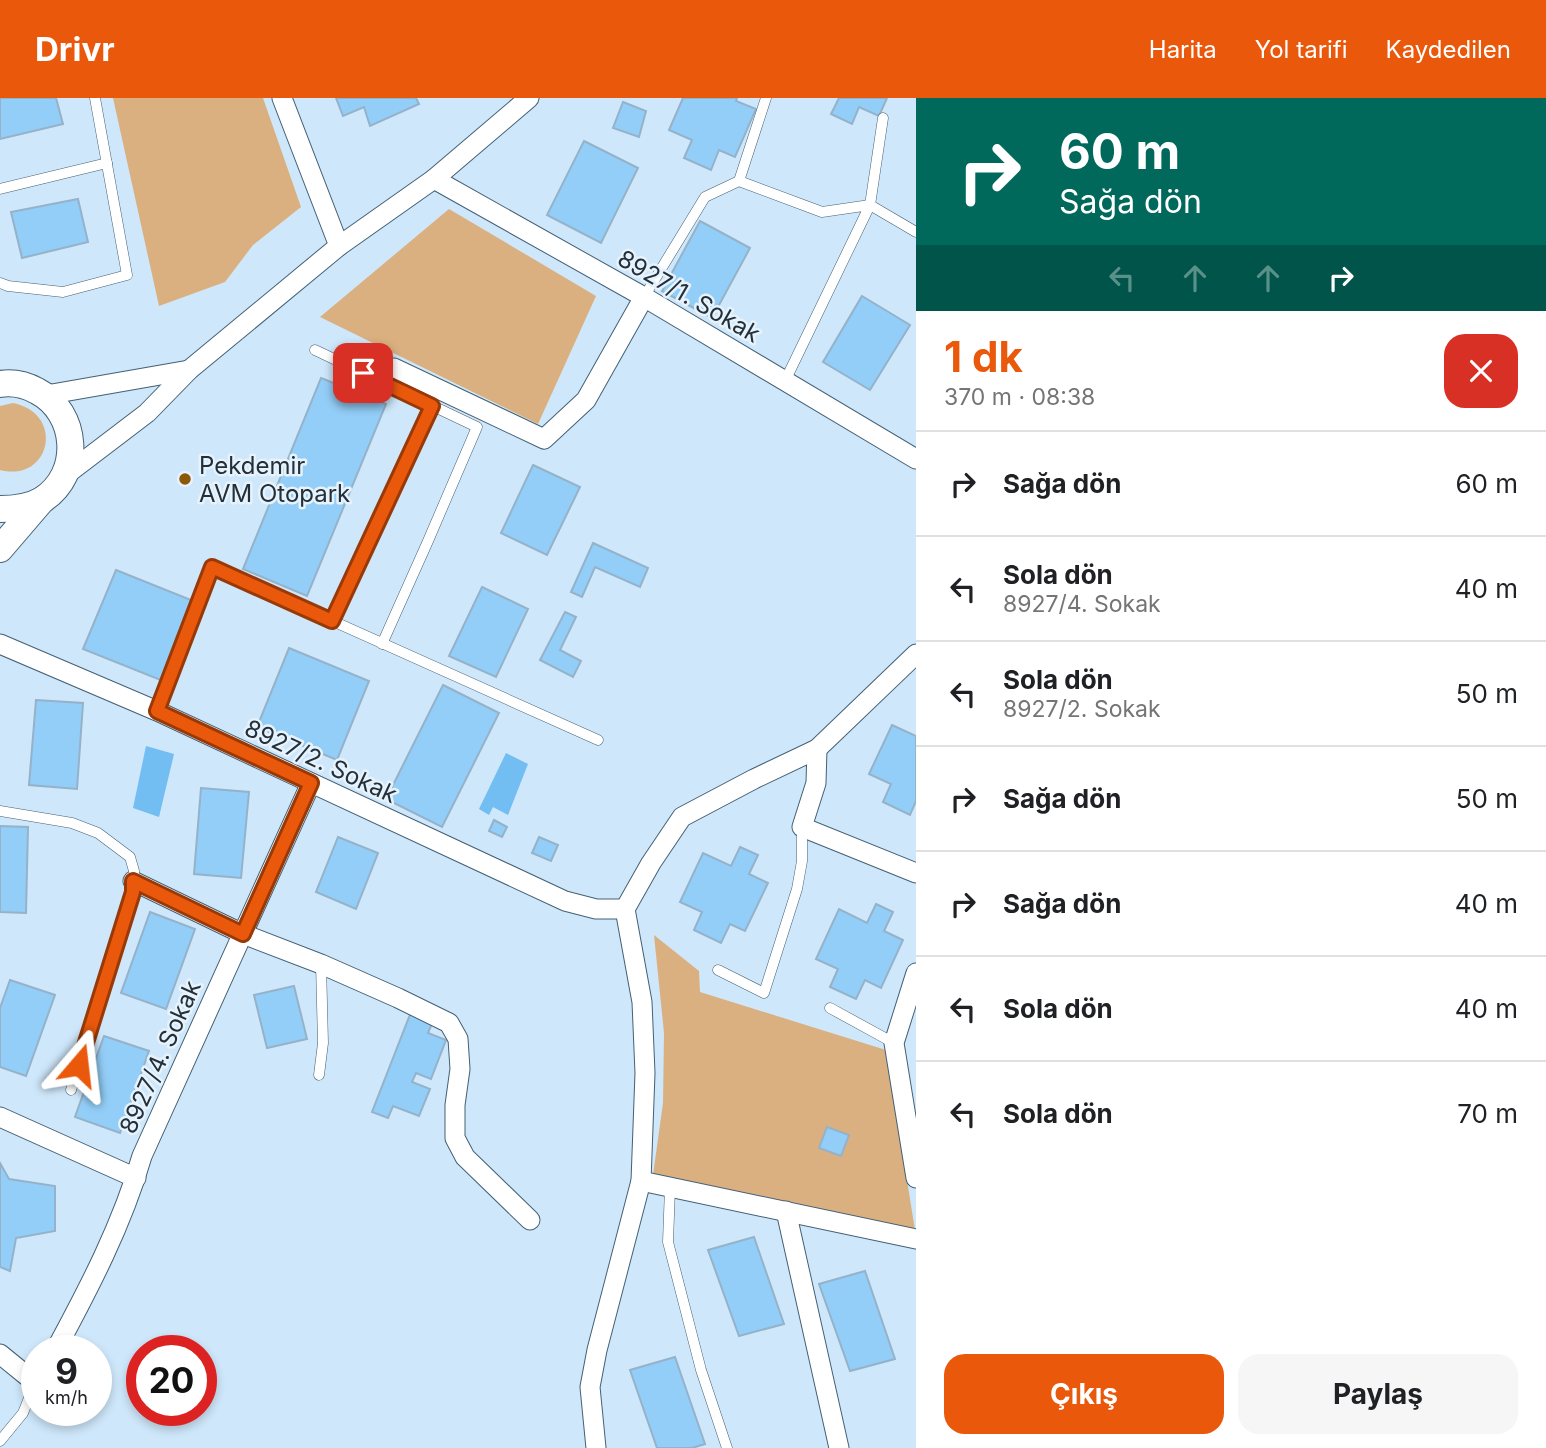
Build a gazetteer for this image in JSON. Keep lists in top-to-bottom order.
{
  "streets": {
    "street": ["8927/1. Sokak", "8927/2. Sokak", "8927/4. Sokak"]
  },
  "crossings": [
    ["8927/2. Sokak", "8927/4. Sokak"]
  ],
  "places": ["Pekdemir AVM Otopark"],
  "page": {
    "header": "Drivr",
    "nav": ["Harita", "Yol tarifi", "Kaydedilen"],
    "turn": ["60 m", "Sağa dön"],
    "heading": ["1 dk", "370 m · 08:38"],
    "list": [
      {
        "name": "Sağa dön",
        "value": "60 m"
      },
      {
        "name": "Sola dön",
        "note": "8927/4. Sokak",
        "value": "40 m"
      },
      {
        "name": "Sola dön",
        "note": "8927/2. Sokak",
        "value": "50 m"
      },
      {
        "name": "Sağa dön",
        "value": "50 m"
      },
      {
        "name": "Sağa dön",
        "value": "40 m"
      },
      {
        "name": "Sola dön",
        "value": "40 m"
      },
      {
        "name": "Sola dön",
        "value": "70 m"
      }
    ],
    "speed": "9 km/h",
    "limit": "20",
    "buttons": ["Çıkış", "Paylaş"]
  }
}
